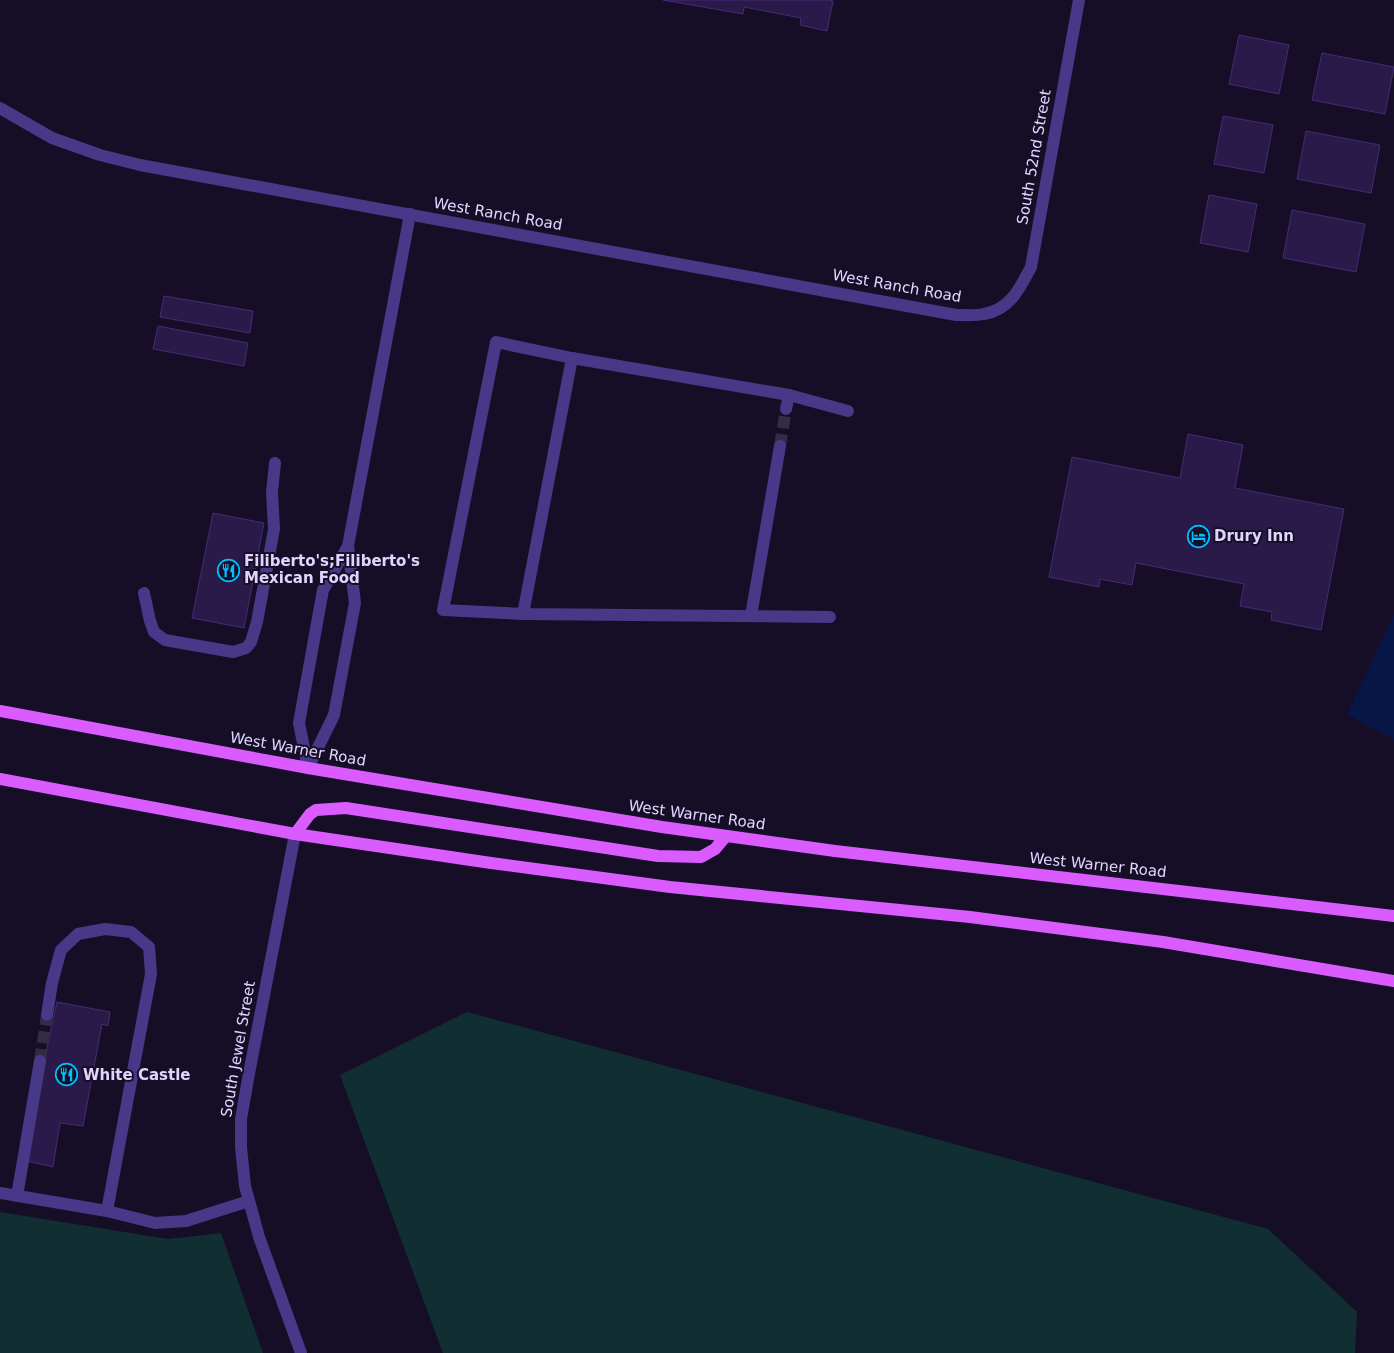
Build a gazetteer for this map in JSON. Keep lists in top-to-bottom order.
{
  "streets": {
    "main road": ["West Warner Road"],
    "street": ["South 52nd Street", "West Ranch Road", "South Jewel Street"]
  },
  "crossings": [
    ["South 52nd Street", "West Ranch Road"]
  ],
  "places": {
    "hotel": ["Drury Inn"],
    "restaurant": ["Filiberto's;Filiberto's Mexican Food", "White Castle"]
  }
}
